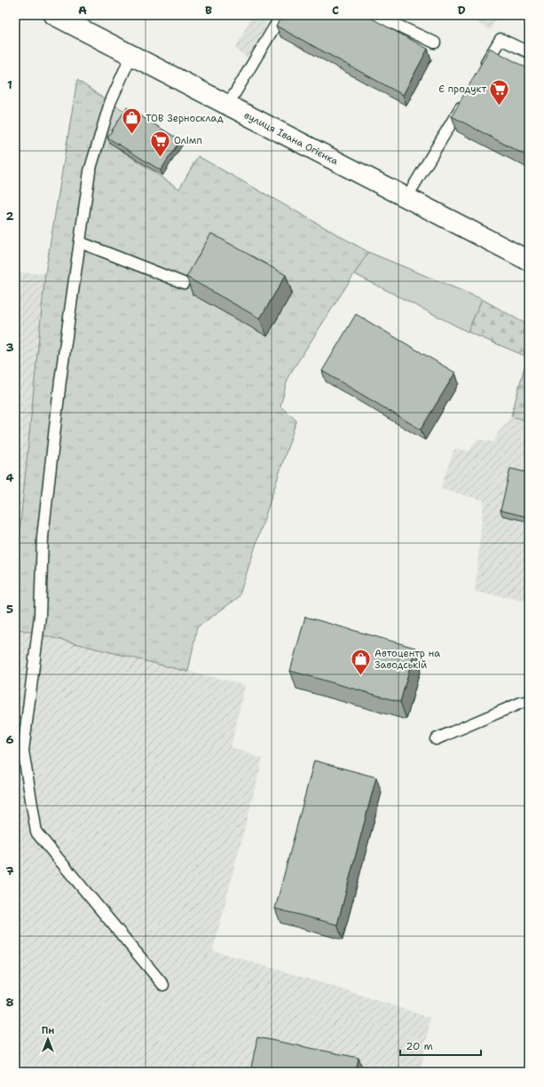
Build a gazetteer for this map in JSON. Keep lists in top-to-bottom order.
{
  "streets": {
    "street": ["вулиця Івана Огієнка"]
  },
  "places": {
    "supermarket": ["Є продукт", "Олімп"],
    "shop": ["ТОВ Зерносклад", "Автоцентр на Заводській"]
  },
  "scale_bar": "20 m",
  "north": "top",
  "grid": {
    "columns": [
      "A",
      "B",
      "C",
      "D"
    ],
    "rows": [
      "1",
      "2",
      "3",
      "4",
      "5",
      "6",
      "7",
      "8"
    ]
  }
}
